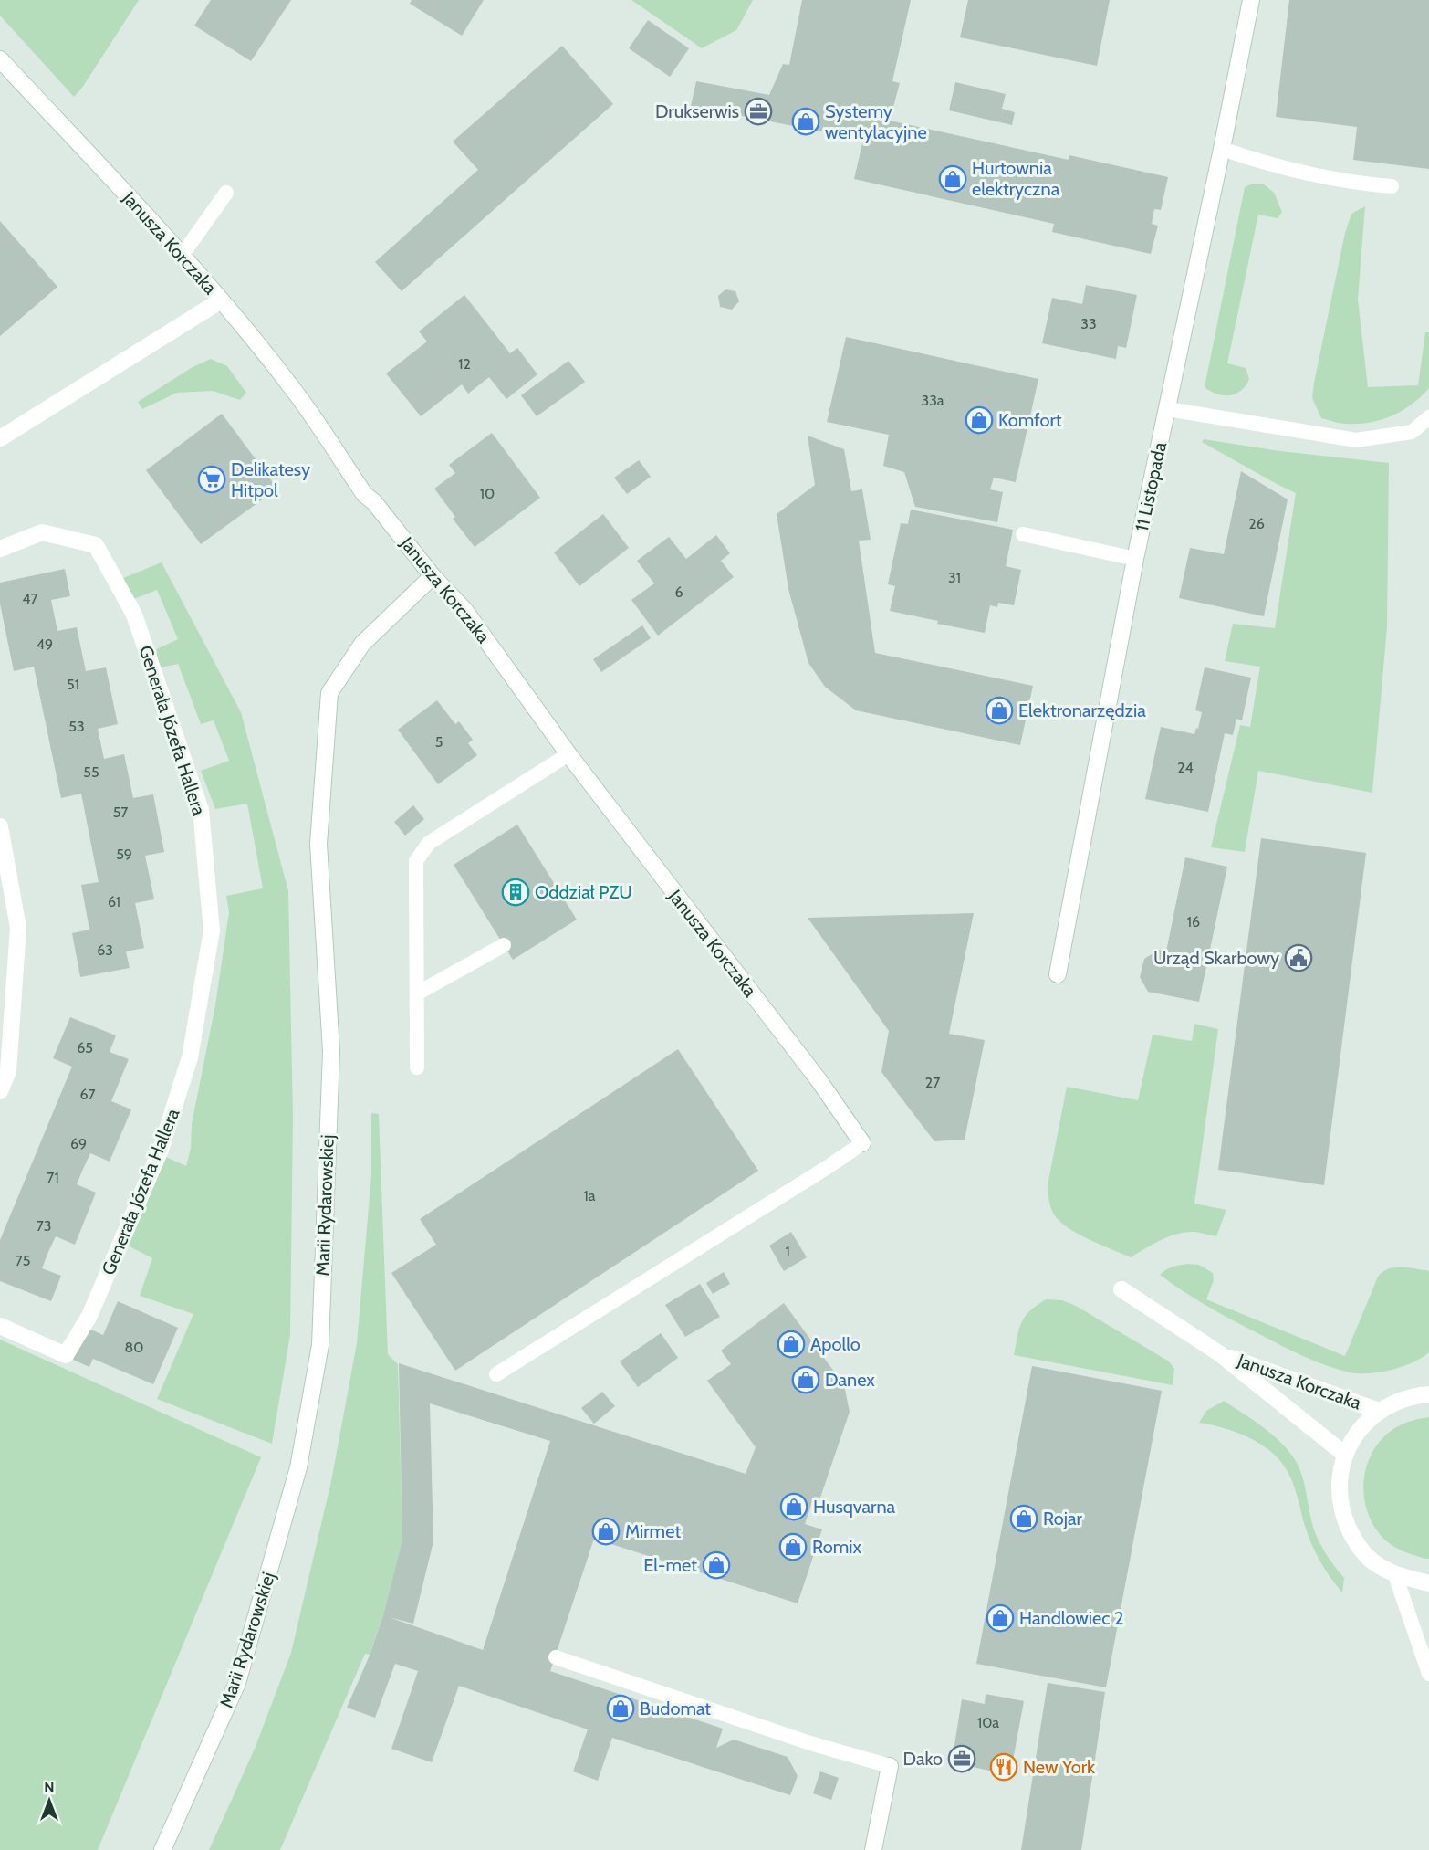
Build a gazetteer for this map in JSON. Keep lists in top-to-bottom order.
{
  "streets": {
    "street": [
      "Janusza Korczaka",
      "11 Listopada",
      "Generała Józefa Hallera",
      "Marii Rydarowskiej"
    ]
  },
  "crossings": [
    ["Janusza Korczaka", "Marii Rydarowskiej"]
  ],
  "places": {
    "office": ["Drukserwis", "Dako"],
    "shop": [
      "Systemy wentylacyjne",
      "Hurtownia elektryczna",
      "Komfort",
      "Elektronarzędzia",
      "Apollo",
      "Danex",
      "Husqvarna",
      "Rojar",
      "Mirmet",
      "Romix",
      "El-met",
      "Handlowiec 2",
      "Budomat"
    ],
    "supermarket": ["Delikatesy Hitpol"],
    "building": ["Oddział PZU"],
    "public building": ["Urząd Skarbowy"],
    "restaurant": ["New York"]
  },
  "house_numbers": [
    "33",
    "12",
    "33a",
    "10",
    "26",
    "31",
    "6",
    "47",
    "49",
    "51",
    "53",
    "5",
    "24",
    "55",
    "57",
    "59",
    "61",
    "16",
    "63",
    "65",
    "27",
    "67",
    "69",
    "71",
    "1a",
    "73",
    "1",
    "75",
    "80",
    "10a"
  ],
  "north": "top"
}
